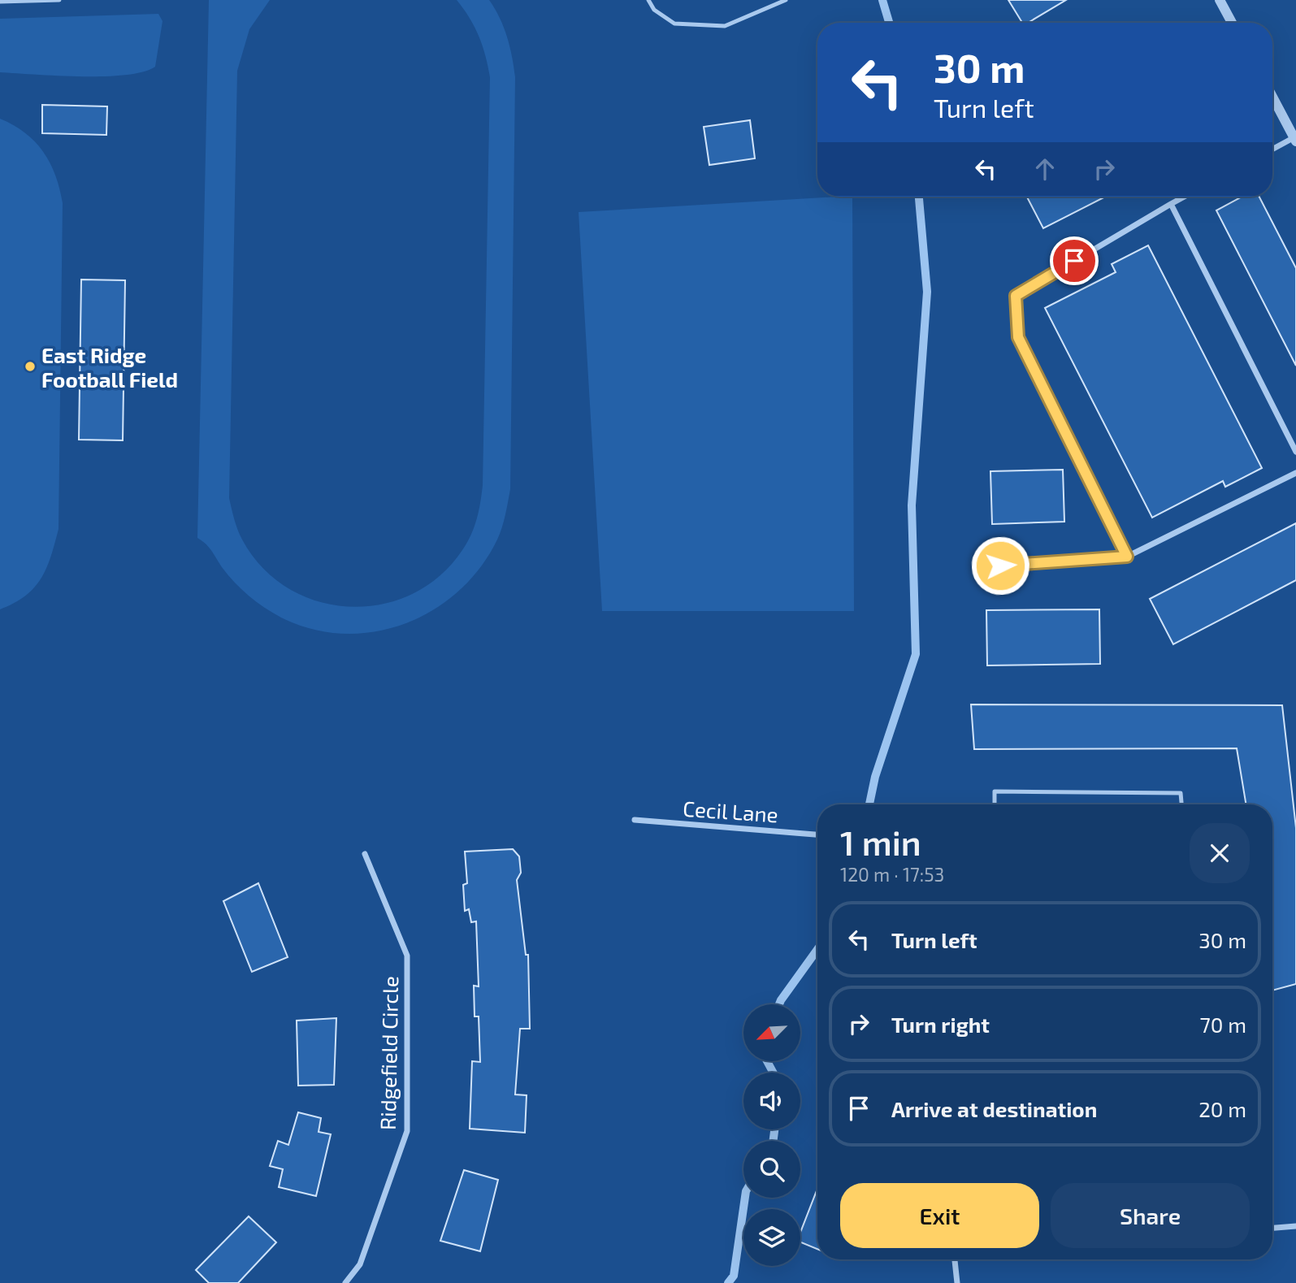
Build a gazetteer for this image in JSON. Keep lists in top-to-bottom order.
{
  "streets": {
    "street": ["Cecil Lane", "Ridgefield Circle"]
  },
  "places": ["East Ridge Football Field"],
  "north": "bottom left",
  "page": {
    "turn": ["30 m", "Turn left"],
    "heading": ["1 min", "120 m · 17:53"],
    "list": [
      {
        "name": "Turn left",
        "value": "30 m"
      },
      {
        "name": "Turn right",
        "value": "70 m"
      },
      {
        "name": "Arrive at destination",
        "value": "20 m"
      }
    ],
    "buttons": ["Exit", "Share"]
  }
}
